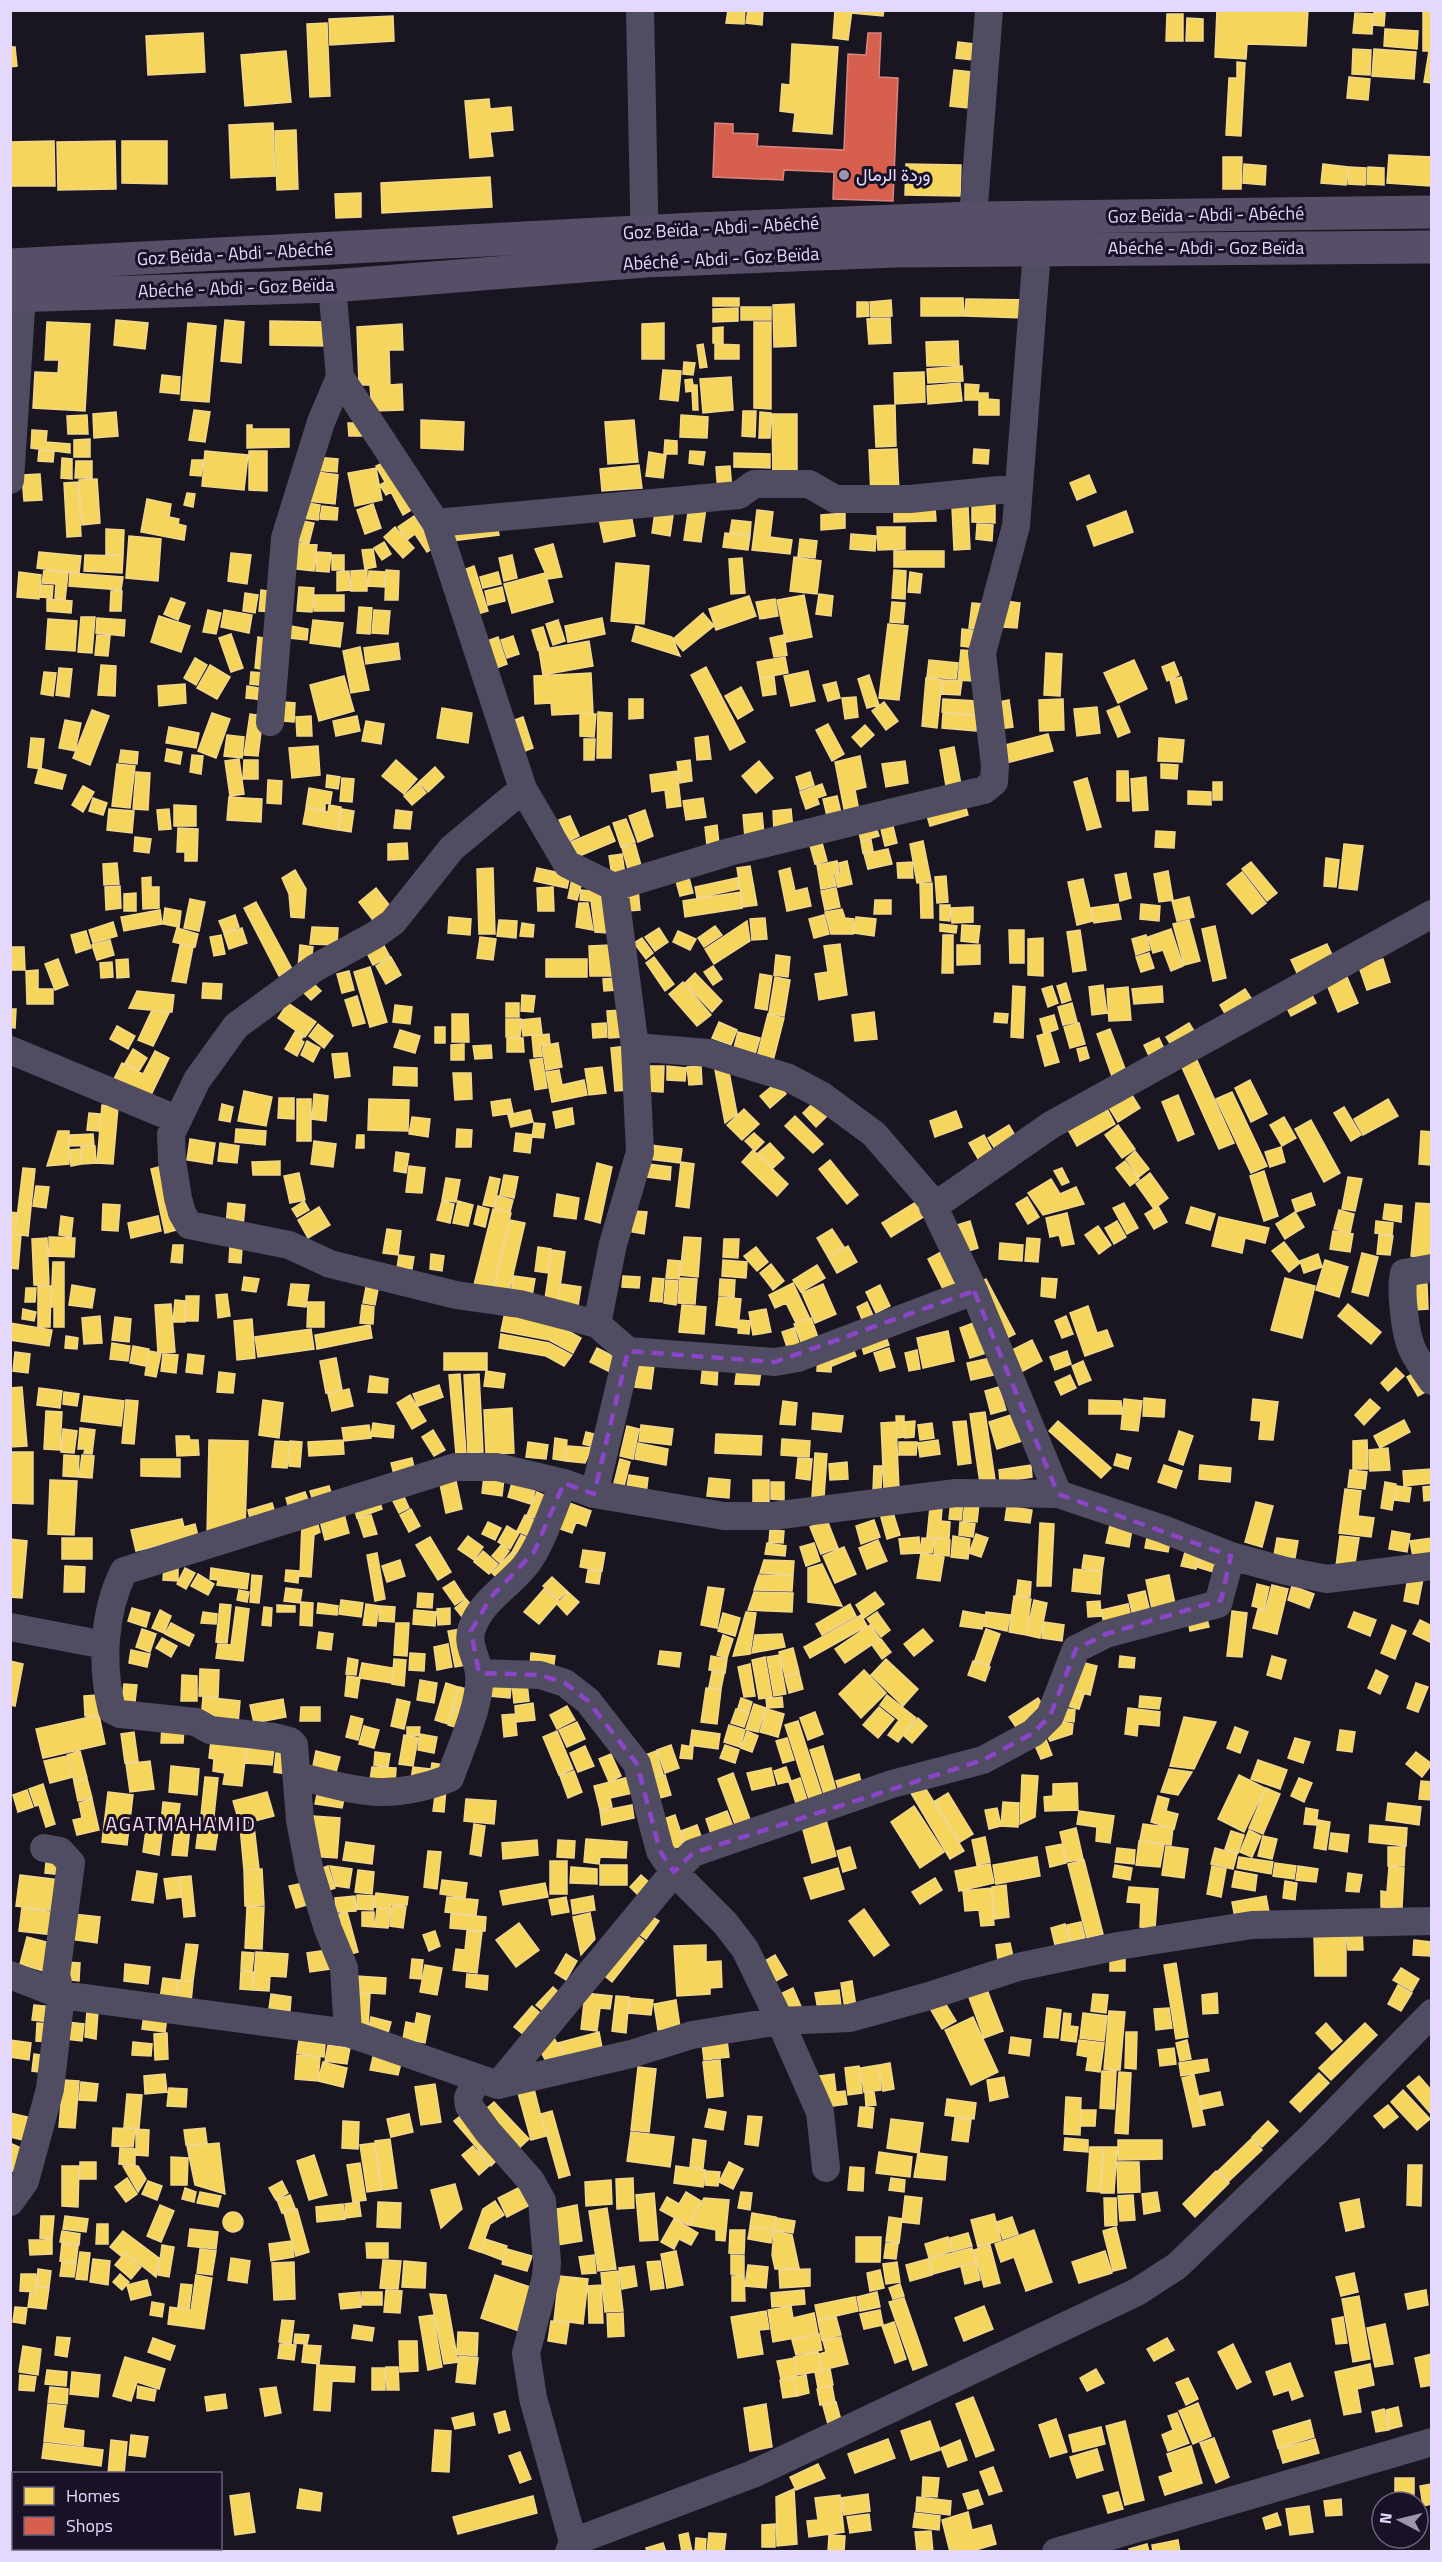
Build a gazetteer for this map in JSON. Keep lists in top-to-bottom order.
{
  "streets": {
    "main road": ["Goz Beïda - Abdi - Abéché", "Abéché - Abdi - Goz Beïda"]
  },
  "crossings": [
    ["Goz Beïda - Abdi - Abéché", "Abéché - Abdi - Goz Beïda"]
  ],
  "districts": ["AGATMAHAMID"],
  "places": ["وردة الرمال"],
  "legend": ["Homes", "Shops"],
  "north": "left"
}
